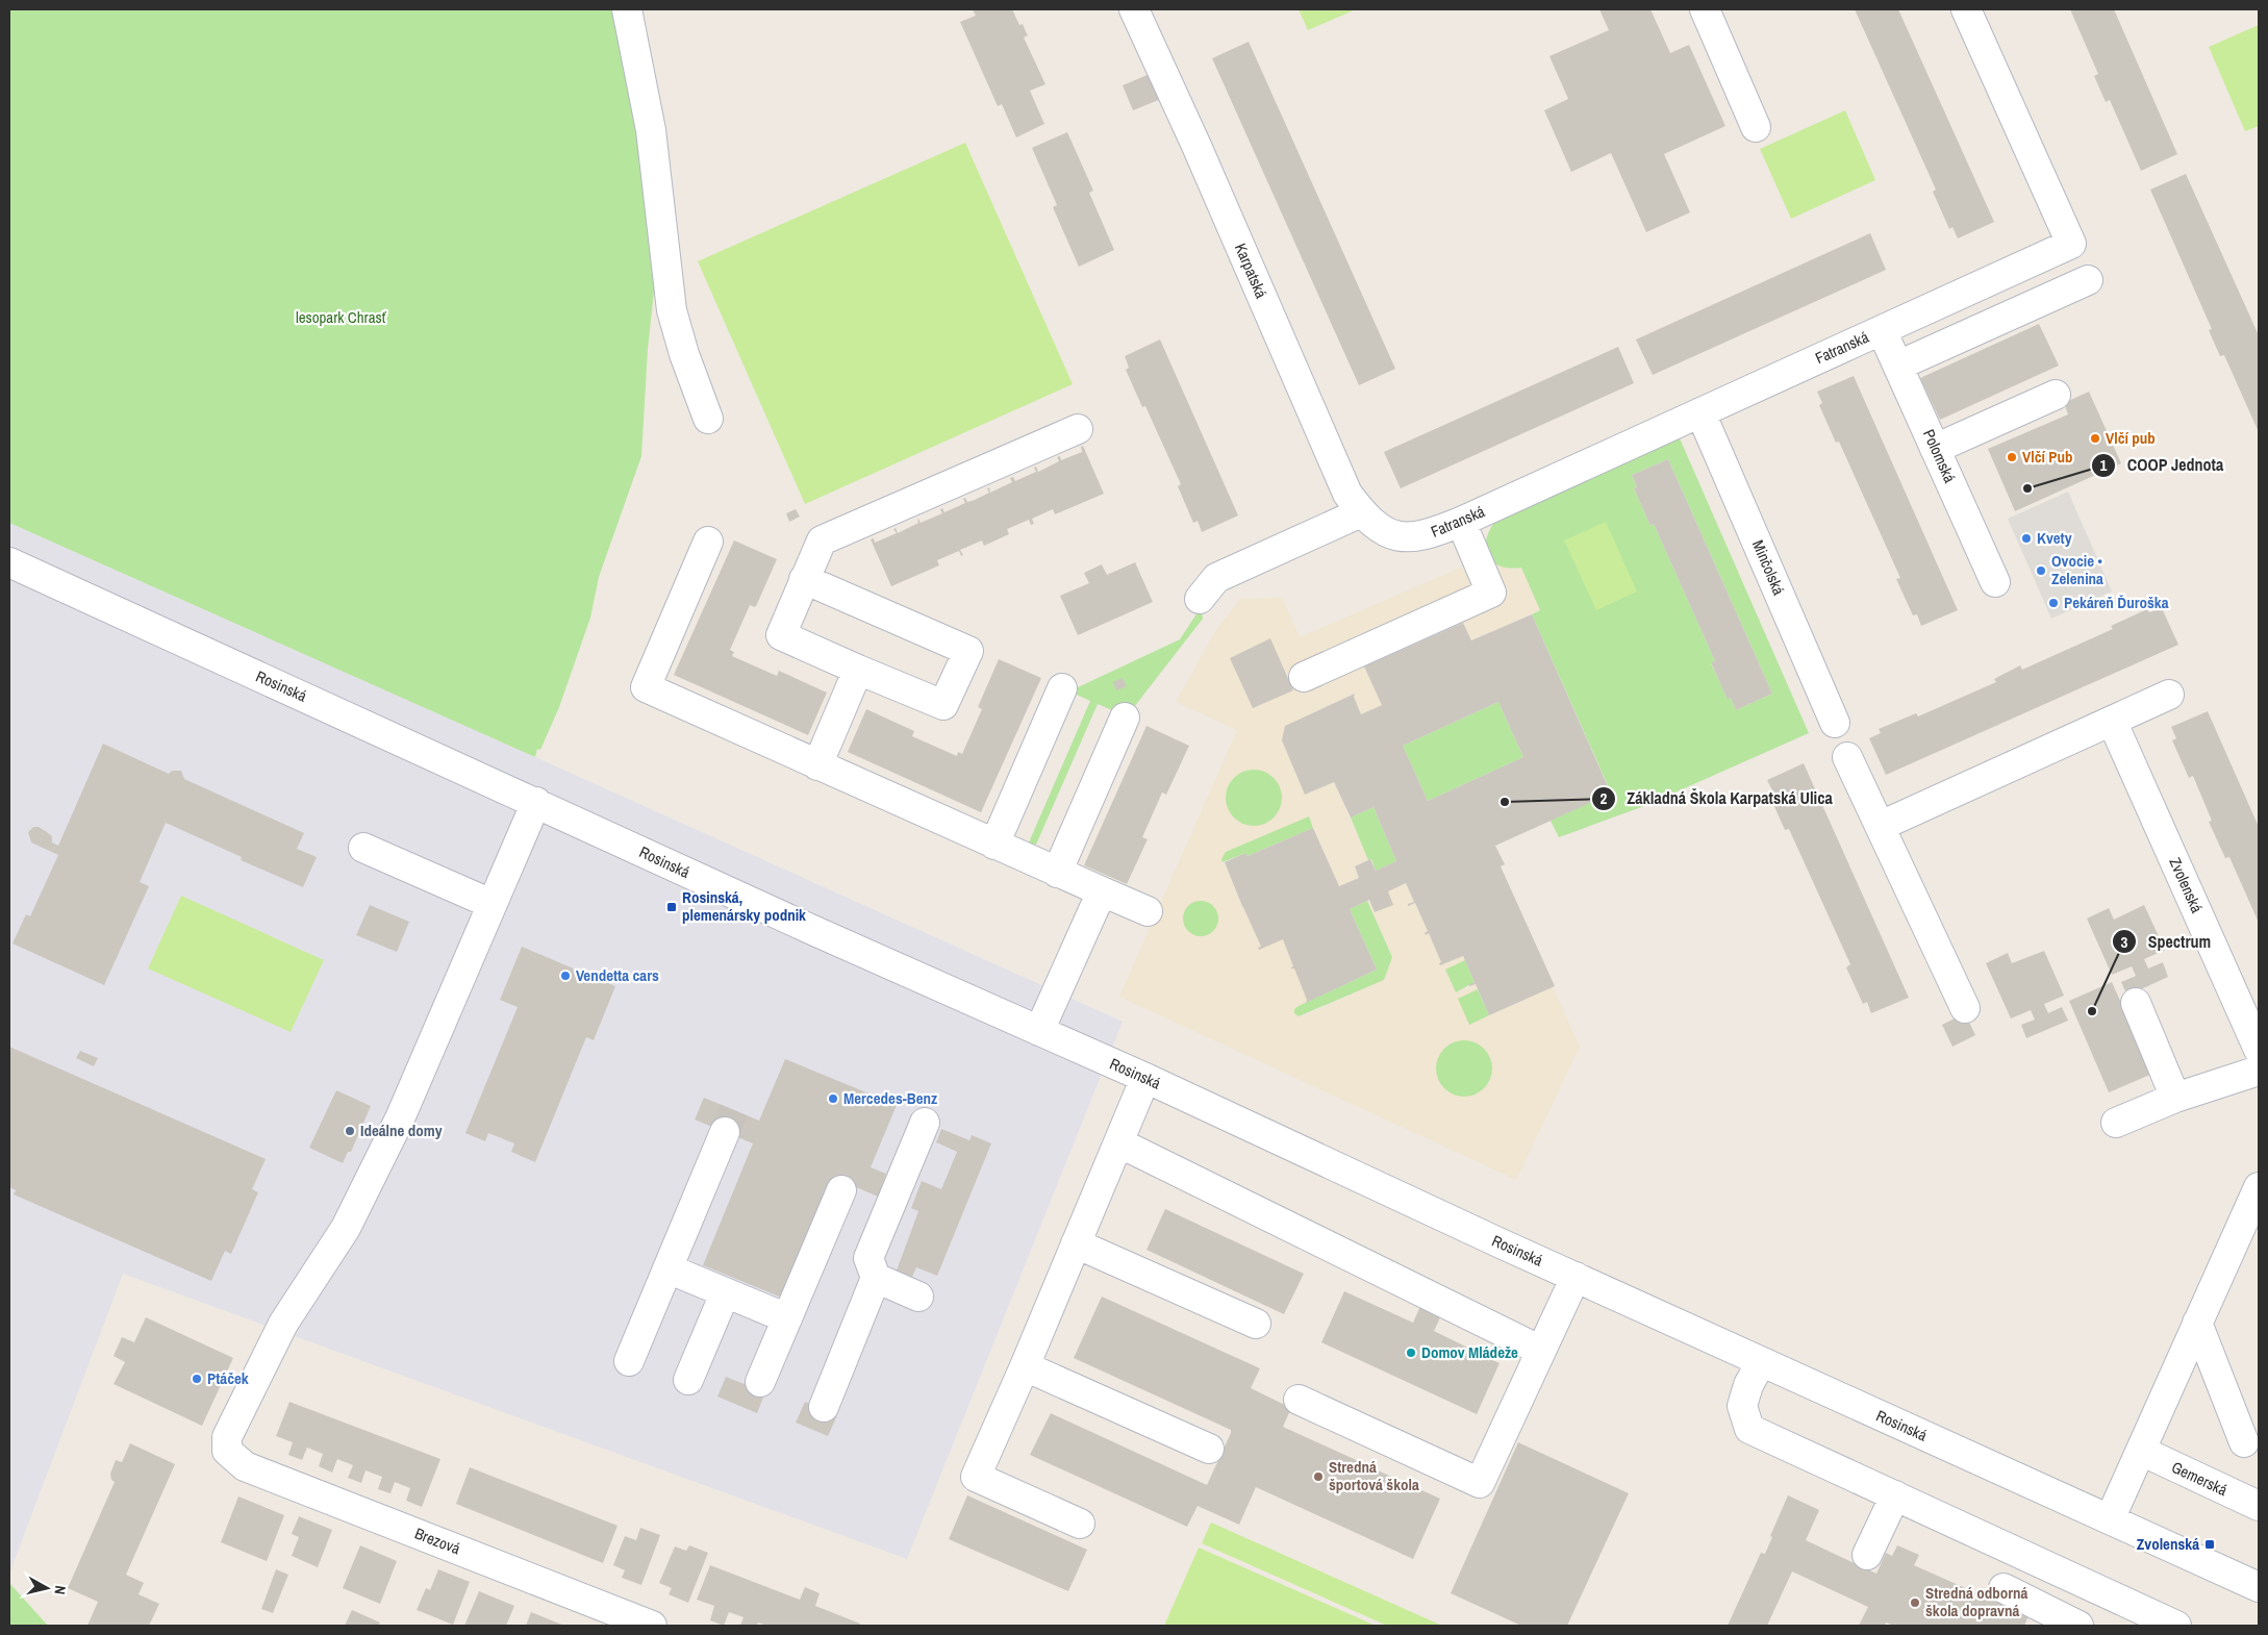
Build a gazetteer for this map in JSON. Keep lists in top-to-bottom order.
{
  "streets": {
    "street": [
      "Karpatská",
      "Fatranská",
      "Polomská",
      "Minčolská",
      "Rosinská",
      "Zvolenská",
      "Gemerská",
      "Brezová"
    ]
  },
  "crossings": [
    ["Karpatská", "Fatranská"],
    ["Fatranská", "Polomská"],
    ["Fatranská", "Minčolská"]
  ],
  "parks": ["lesopark Chrasť"],
  "places": {
    "other": [
      "Vlčí pub",
      "Vlčí Pub",
      "COOP Jednota",
      "Kvety",
      "Ovocie • Zelenina",
      "Pekáreň Ďuroška",
      "Základná Škola Karpatská Ulica",
      "Vendetta cars",
      "Spectrum",
      "Mercedes-Benz",
      "Ideálne domy",
      "Domov Mládeže",
      "Ptáček",
      "Stredná športová škola",
      "Stredná odborná škola dopravná"
    ],
    "transit": ["Rosinská, plemenársky podnik", "Zvolenská"]
  },
  "north": "right"
}
